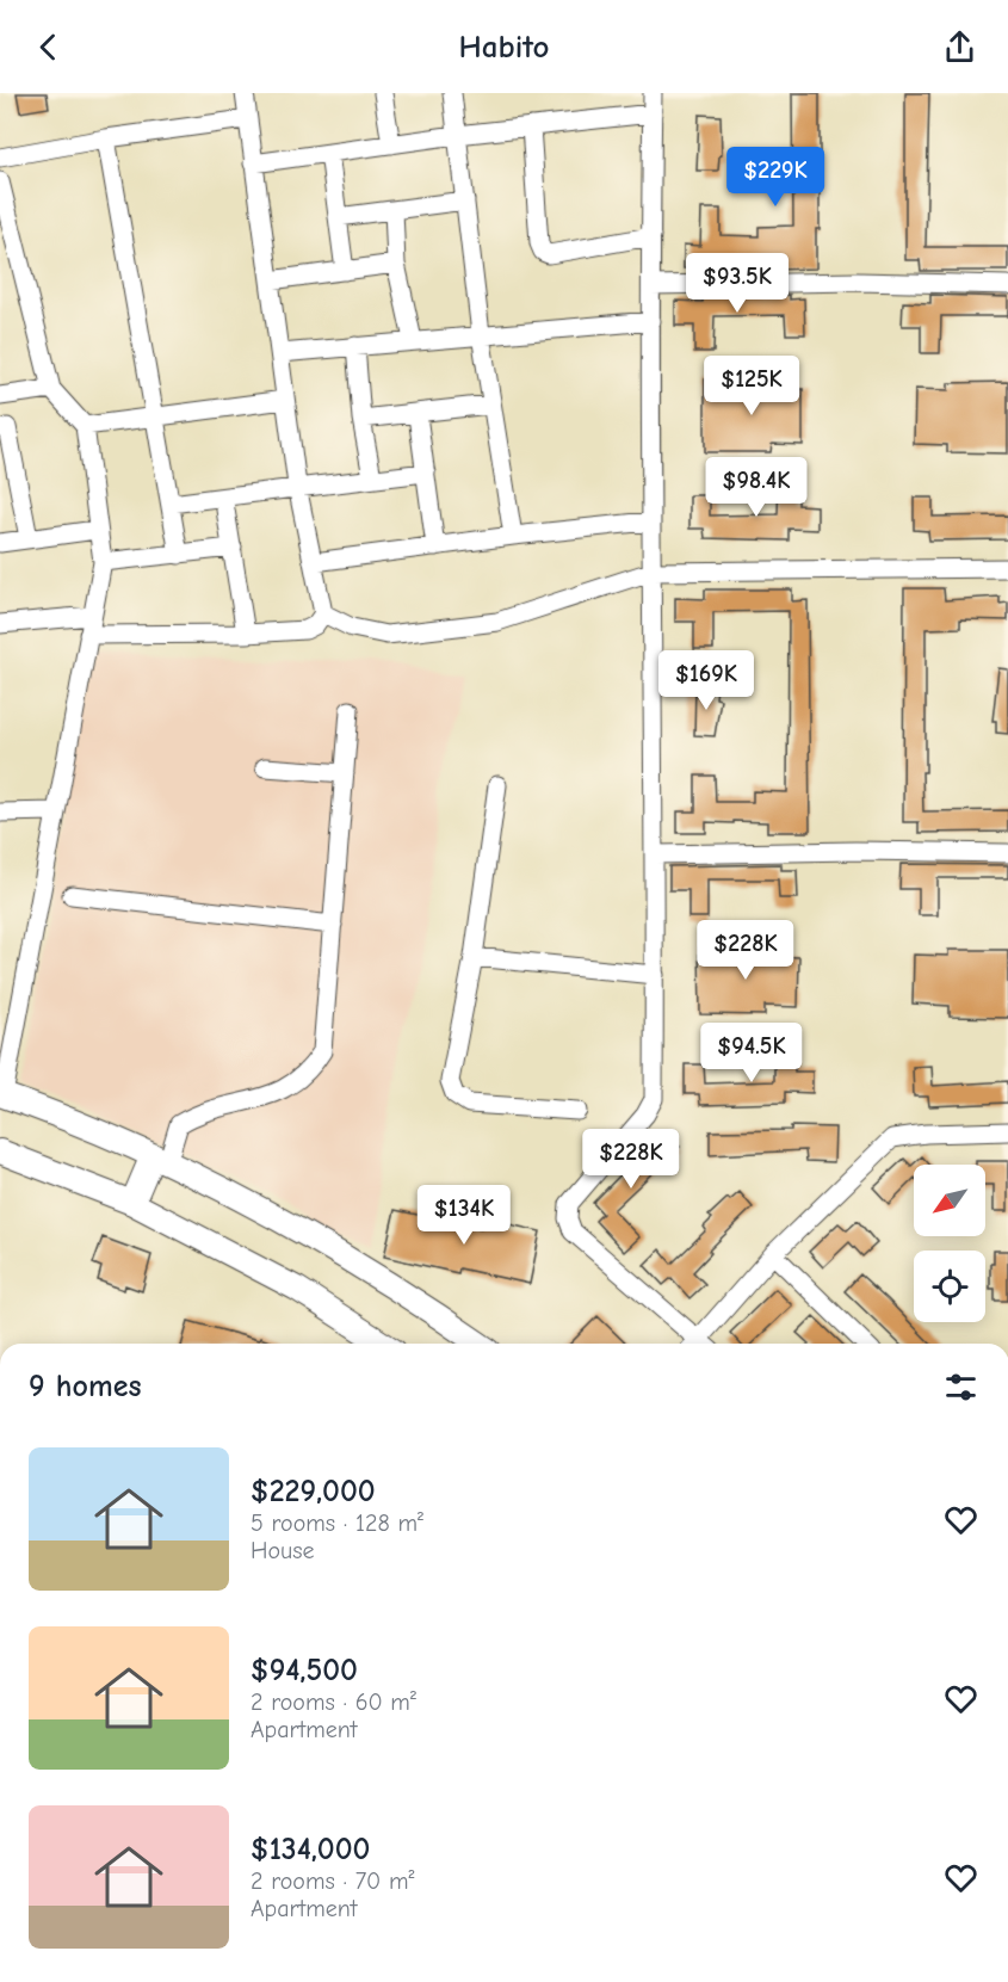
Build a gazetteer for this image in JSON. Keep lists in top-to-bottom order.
{
  "north": "bottom left",
  "page": {
    "header": "Habito",
    "price": [
      "$229K",
      "$93.5K",
      "$125K",
      "$98.4K",
      "$169K",
      "$228K",
      "$94.5K",
      "$228K",
      "$134K"
    ],
    "heading": "9 homes",
    "list": [
      {
        "name": "$229,000",
        "note": "5 rooms · 128 m² · House"
      },
      {
        "name": "$94,500",
        "note": "2 rooms · 60 m² · Apartment"
      },
      {
        "name": "$134,000",
        "note": "2 rooms · 70 m² · Apartment"
      }
    ]
  }
}
